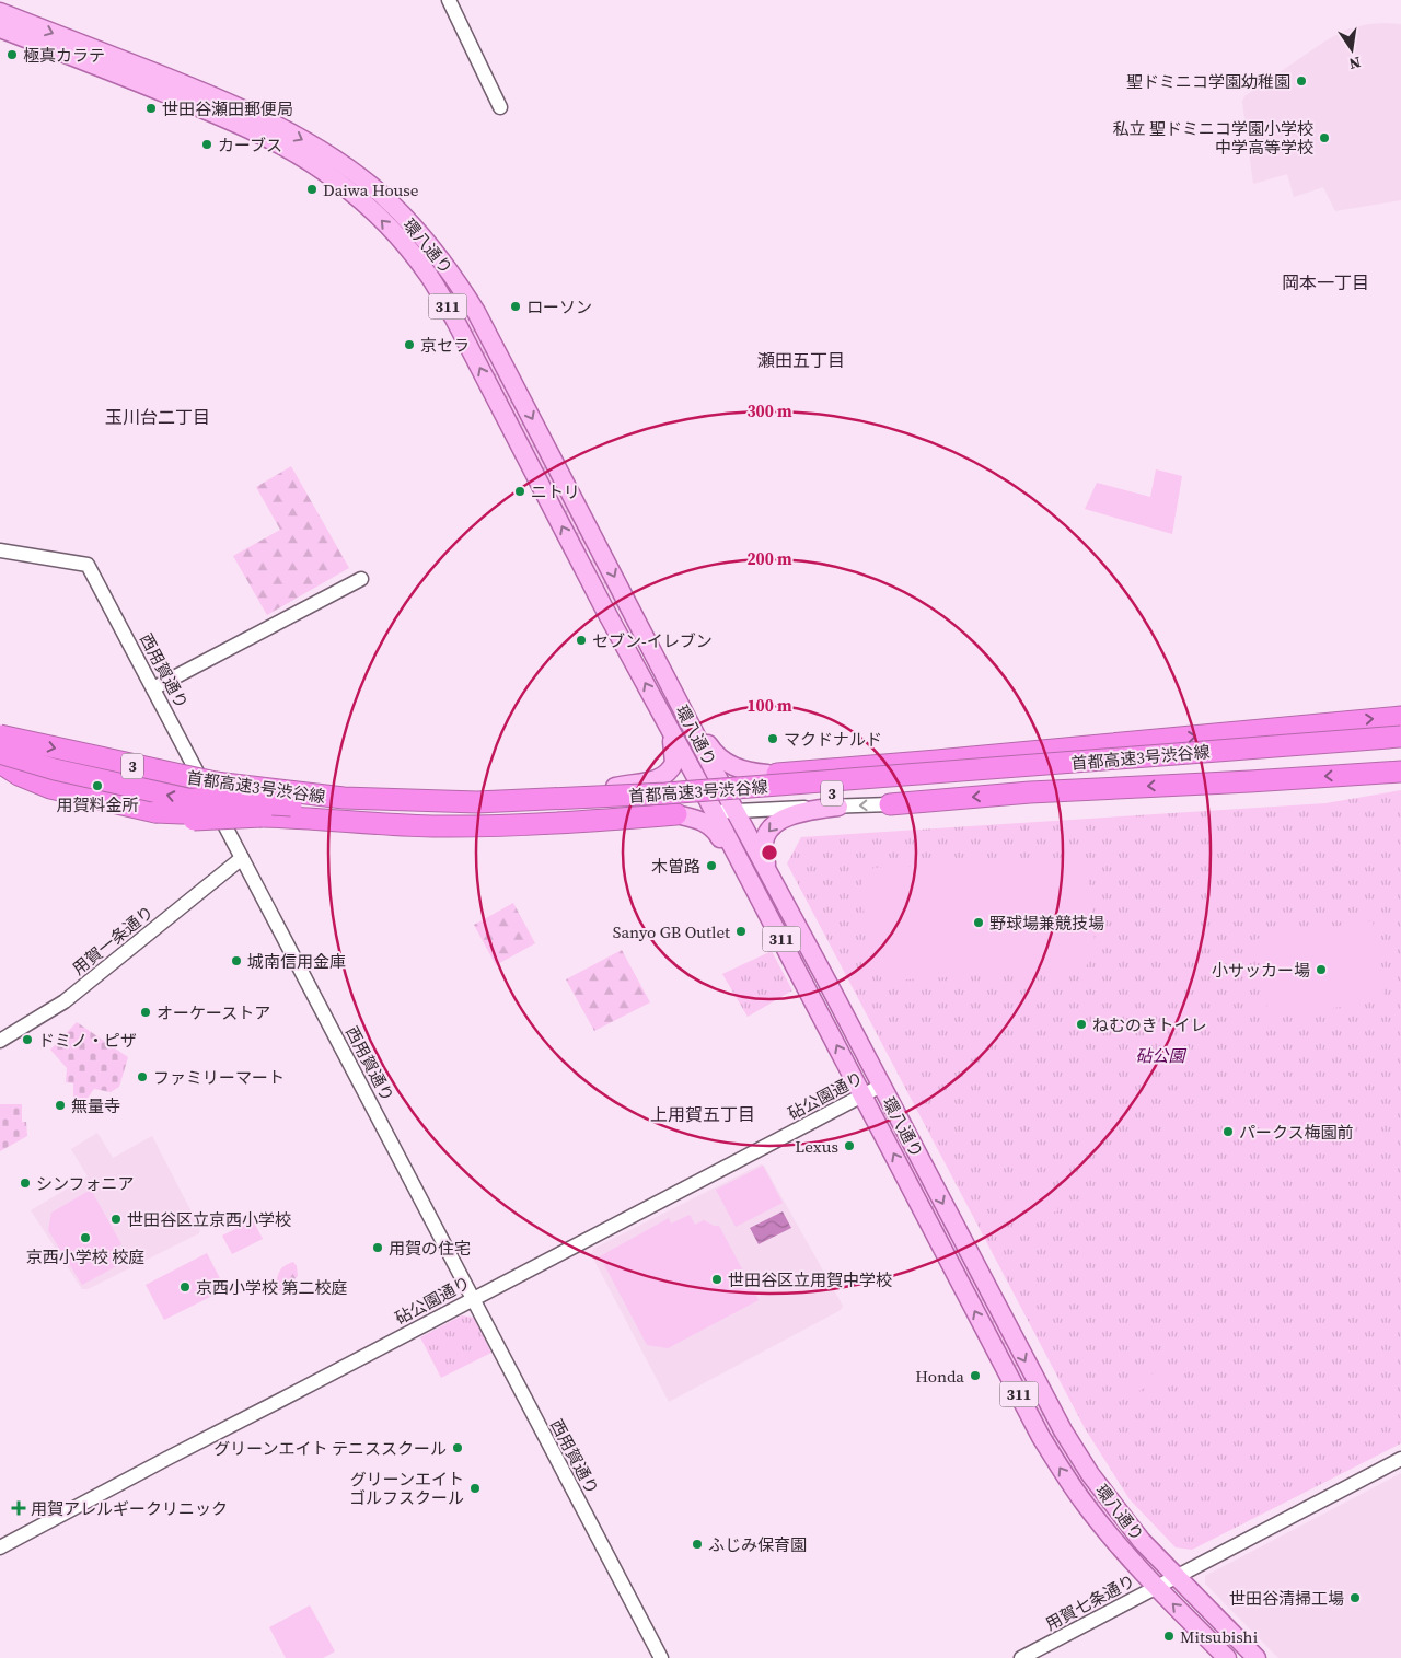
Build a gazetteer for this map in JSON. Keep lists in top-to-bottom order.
{
  "streets": {
    "highway": ["首都高速3号渋谷線", "3"],
    "main road": ["環八通り", "311"],
    "street": [
      "西用賀通り",
      "用賀一条通り",
      "砧公園通り",
      "用賀七条通り"
    ]
  },
  "crossings": [
    ["環八通り", "311"],
    ["環八通り", "砧公園通り"],
    ["環八通り", "用賀七条通り"],
    ["西用賀通り", "用賀一条通り"],
    ["西用賀通り", "砧公園通り"]
  ],
  "districts": [
    "岡本一丁目",
    "瀬田五丁目",
    "玉川台二丁目",
    "上用賀五丁目"
  ],
  "parks": ["砧公園"],
  "places": {
    "other": [
      "極真カラテ",
      "聖ドミニコ学園幼稚園",
      "世田谷瀬田郵便局",
      "私立 聖ドミニコ学園小学校 中学高等学校",
      "カーブス",
      "Daiwa House",
      "ローソン",
      "京セラ",
      "ニトリ",
      "セブン-イレブン",
      "マクドナルド",
      "用賀料金所",
      "木曽路",
      "野球場兼競技場",
      "Sanyo GB Outlet",
      "城南信用金庫",
      "小サッカー場",
      "オーケーストア",
      "ねむのきトイレ",
      "ドミノ・ピザ",
      "ファミリーマート",
      "無量寺",
      "パークス梅園前",
      "Lexus",
      "シンフォニア",
      "世田谷区立京西小学校",
      "京西小学校 校庭",
      "用賀の住宅",
      "世田谷区立用賀中学校",
      "京西小学校 第二校庭",
      "Honda",
      "グリーンエイト テニススクール",
      "グリーンエイト ゴルフスクール",
      "ふじみ保育園",
      "世田谷清掃工場",
      "Mitsubishi"
    ],
    "health": ["用賀アレルギークリニック"]
  },
  "north": "bottom",
  "rings": ["300 m", "200 m", "100 m"]
}
